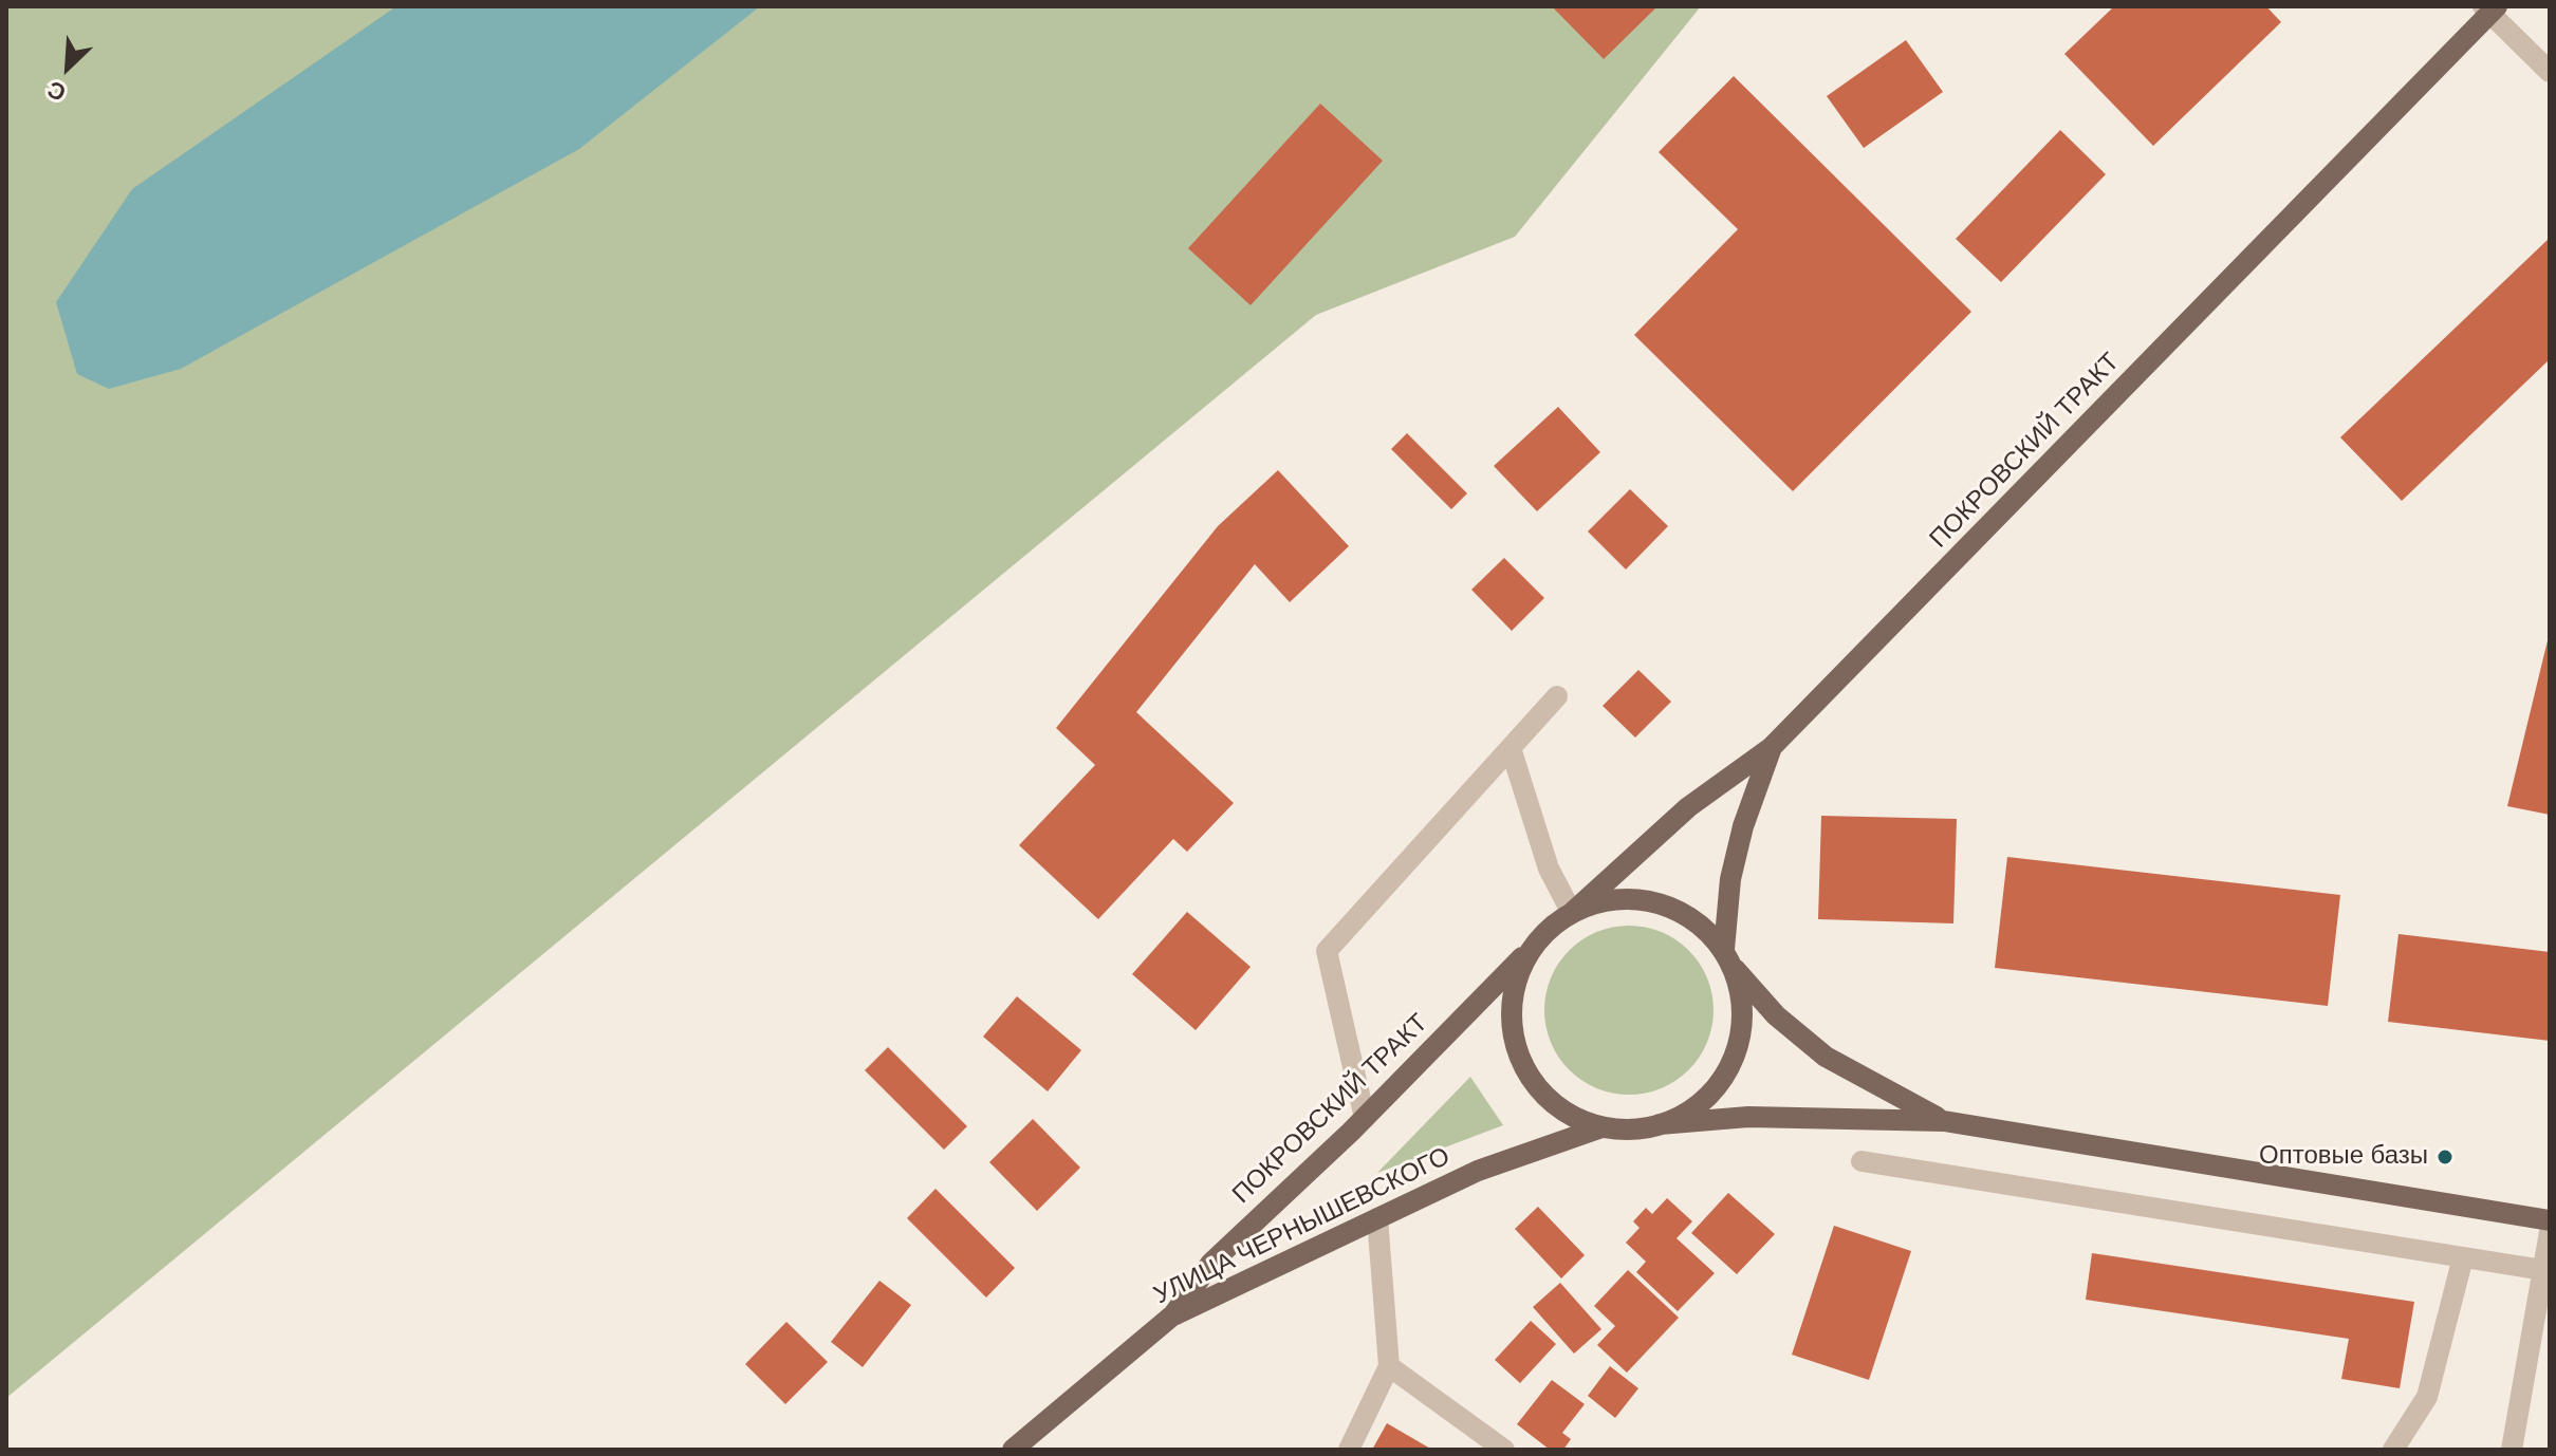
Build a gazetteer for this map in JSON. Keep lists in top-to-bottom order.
{
  "streets": {
    "main road": ["ПОКРОВСКИЙ ТРАКТ", "УЛИЦА ЧЕРНЫШЕВСКОГО"]
  },
  "crossings": [
    ["ПОКРОВСКИЙ ТРАКТ", "УЛИЦА ЧЕРНЫШЕВСКОГО"]
  ],
  "places": ["Оптовые базы"],
  "north": "bottom left"
}
